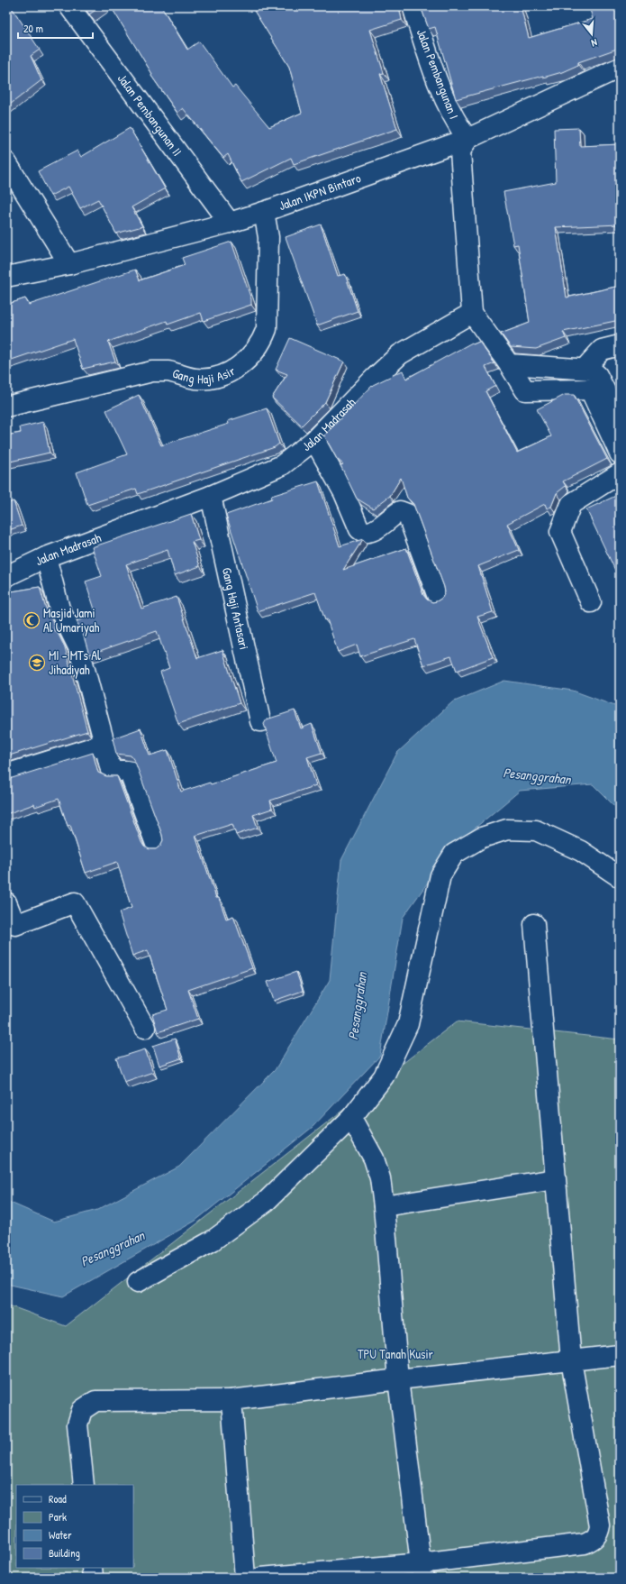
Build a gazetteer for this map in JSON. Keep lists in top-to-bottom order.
{
  "streets": {
    "street": [
      "Jalan Pembangunan I",
      "Jalan Pembangunan II",
      "Jalan IKPN Bintaro",
      "Gang Haji Asir",
      "Jalan Madrasah",
      "Gang Haji Antasari"
    ]
  },
  "crossings": [
    ["Jalan Pembangunan I", "Jalan IKPN Bintaro"],
    ["Jalan Pembangunan II", "Jalan IKPN Bintaro"],
    ["Jalan IKPN Bintaro", "Gang Haji Asir"],
    ["Jalan Madrasah", "Gang Haji Antasari"]
  ],
  "water": ["Pesanggrahan"],
  "parks": ["TPU Tanah Kusir"],
  "places": {
    "mosque": ["Masjid Jami Al Umariyah"],
    "school or university": ["MI - MTs Al Jihadiyah"]
  },
  "legend": [
    "Road",
    "Park",
    "Water",
    "Building"
  ],
  "scale_bar": "20 m",
  "north": "bottom"
}
